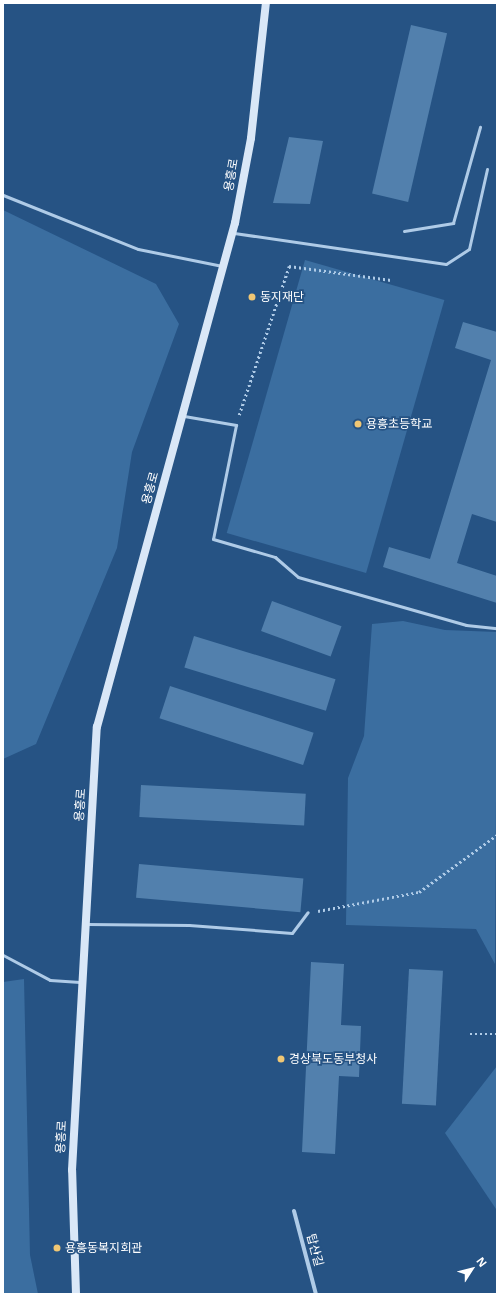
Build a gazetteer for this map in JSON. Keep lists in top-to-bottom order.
{
  "streets": {
    "street": ["용흥로", "탑산길"]
  },
  "places": [
    "동지재단",
    "용흥초등학교",
    "경상북도동부청사",
    "용흥동복지회관"
  ],
  "north": "top right"
}
